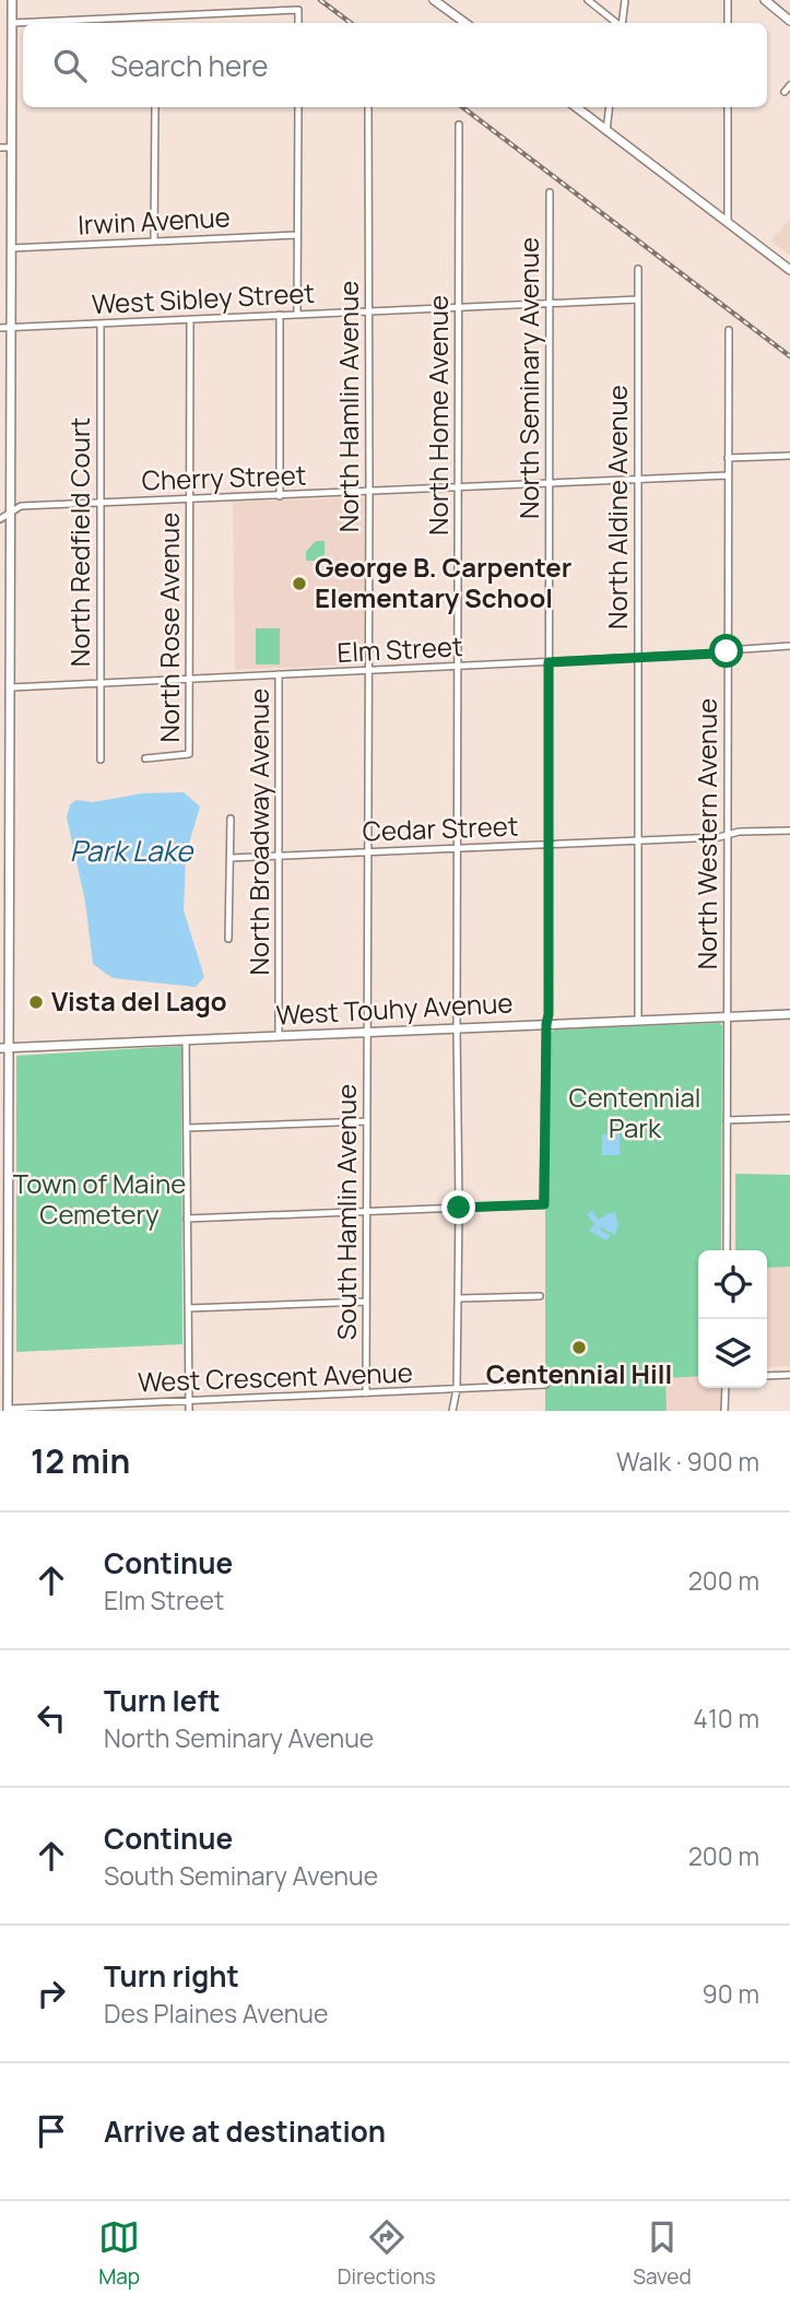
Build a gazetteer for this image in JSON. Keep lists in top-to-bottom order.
{
  "streets": {
    "main road": ["West Touhy Avenue"],
    "street": [
      "Irwin Avenue",
      "West Sibley Street",
      "North Seminary Avenue",
      "North Hamlin Avenue",
      "North Home Avenue",
      "Cherry Street",
      "North Aldine Avenue",
      "North Redfield Court",
      "North Rose Avenue",
      "Elm Street",
      "Cedar Street",
      "North Broadway Avenue",
      "North Western Avenue",
      "South Hamlin Avenue",
      "West Crescent Avenue"
    ]
  },
  "crossings": [
    ["West Sibley Street", "North Seminary Avenue"],
    ["West Sibley Street", "North Hamlin Avenue"],
    ["West Sibley Street", "North Home Avenue"],
    ["West Sibley Street", "North Aldine Avenue"],
    ["West Sibley Street", "North Redfield Court"],
    ["West Sibley Street", "North Rose Avenue"],
    ["North Seminary Avenue", "North Home Avenue"],
    ["North Seminary Avenue", "Cherry Street"],
    ["North Seminary Avenue", "Elm Street"],
    ["North Seminary Avenue", "Cedar Street"],
    ["North Seminary Avenue", "West Touhy Avenue"],
    ["North Hamlin Avenue", "Cherry Street"],
    ["North Hamlin Avenue", "Elm Street"],
    ["North Hamlin Avenue", "Cedar Street"],
    ["North Hamlin Avenue", "West Touhy Avenue"],
    ["North Hamlin Avenue", "South Hamlin Avenue"],
    ["North Home Avenue", "Cherry Street"],
    ["North Home Avenue", "Elm Street"],
    ["North Home Avenue", "Cedar Street"],
    ["North Home Avenue", "West Touhy Avenue"],
    ["North Home Avenue", "West Crescent Avenue"],
    ["Cherry Street", "North Aldine Avenue"],
    ["Cherry Street", "North Redfield Court"],
    ["Cherry Street", "North Rose Avenue"],
    ["Cherry Street", "North Western Avenue"],
    ["North Aldine Avenue", "Elm Street"],
    ["North Aldine Avenue", "Cedar Street"],
    ["North Aldine Avenue", "West Touhy Avenue"],
    ["North Redfield Court", "Elm Street"],
    ["North Rose Avenue", "Elm Street"],
    ["Elm Street", "North Broadway Avenue"],
    ["Elm Street", "North Western Avenue"],
    ["Cedar Street", "North Broadway Avenue"],
    ["Cedar Street", "North Western Avenue"],
    ["North Broadway Avenue", "West Touhy Avenue"],
    ["North Western Avenue", "West Touhy Avenue"],
    ["West Touhy Avenue", "South Hamlin Avenue"],
    ["South Hamlin Avenue", "West Crescent Avenue"]
  ],
  "water": ["Park Lake"],
  "parks": ["Centennial Park", "Town of Maine Cemetery"],
  "places": ["George B. Carpenter Elementary School", "Vista del Lago", "Centennial Hill"],
  "page": {
    "search": "Search here",
    "heading": ["12 min", "Walk · 900 m"],
    "list": [
      ["Continue", "Elm Street", "200 m"],
      ["Turn left", "North Seminary Avenue", "410 m"],
      ["Continue", "South Seminary Avenue", "200 m"],
      ["Turn right", "Des Plaines Avenue", "90 m"],
      "Arrive at destination"
    ],
    "nav": ["Map", "Directions", "Saved"]
  }
}
